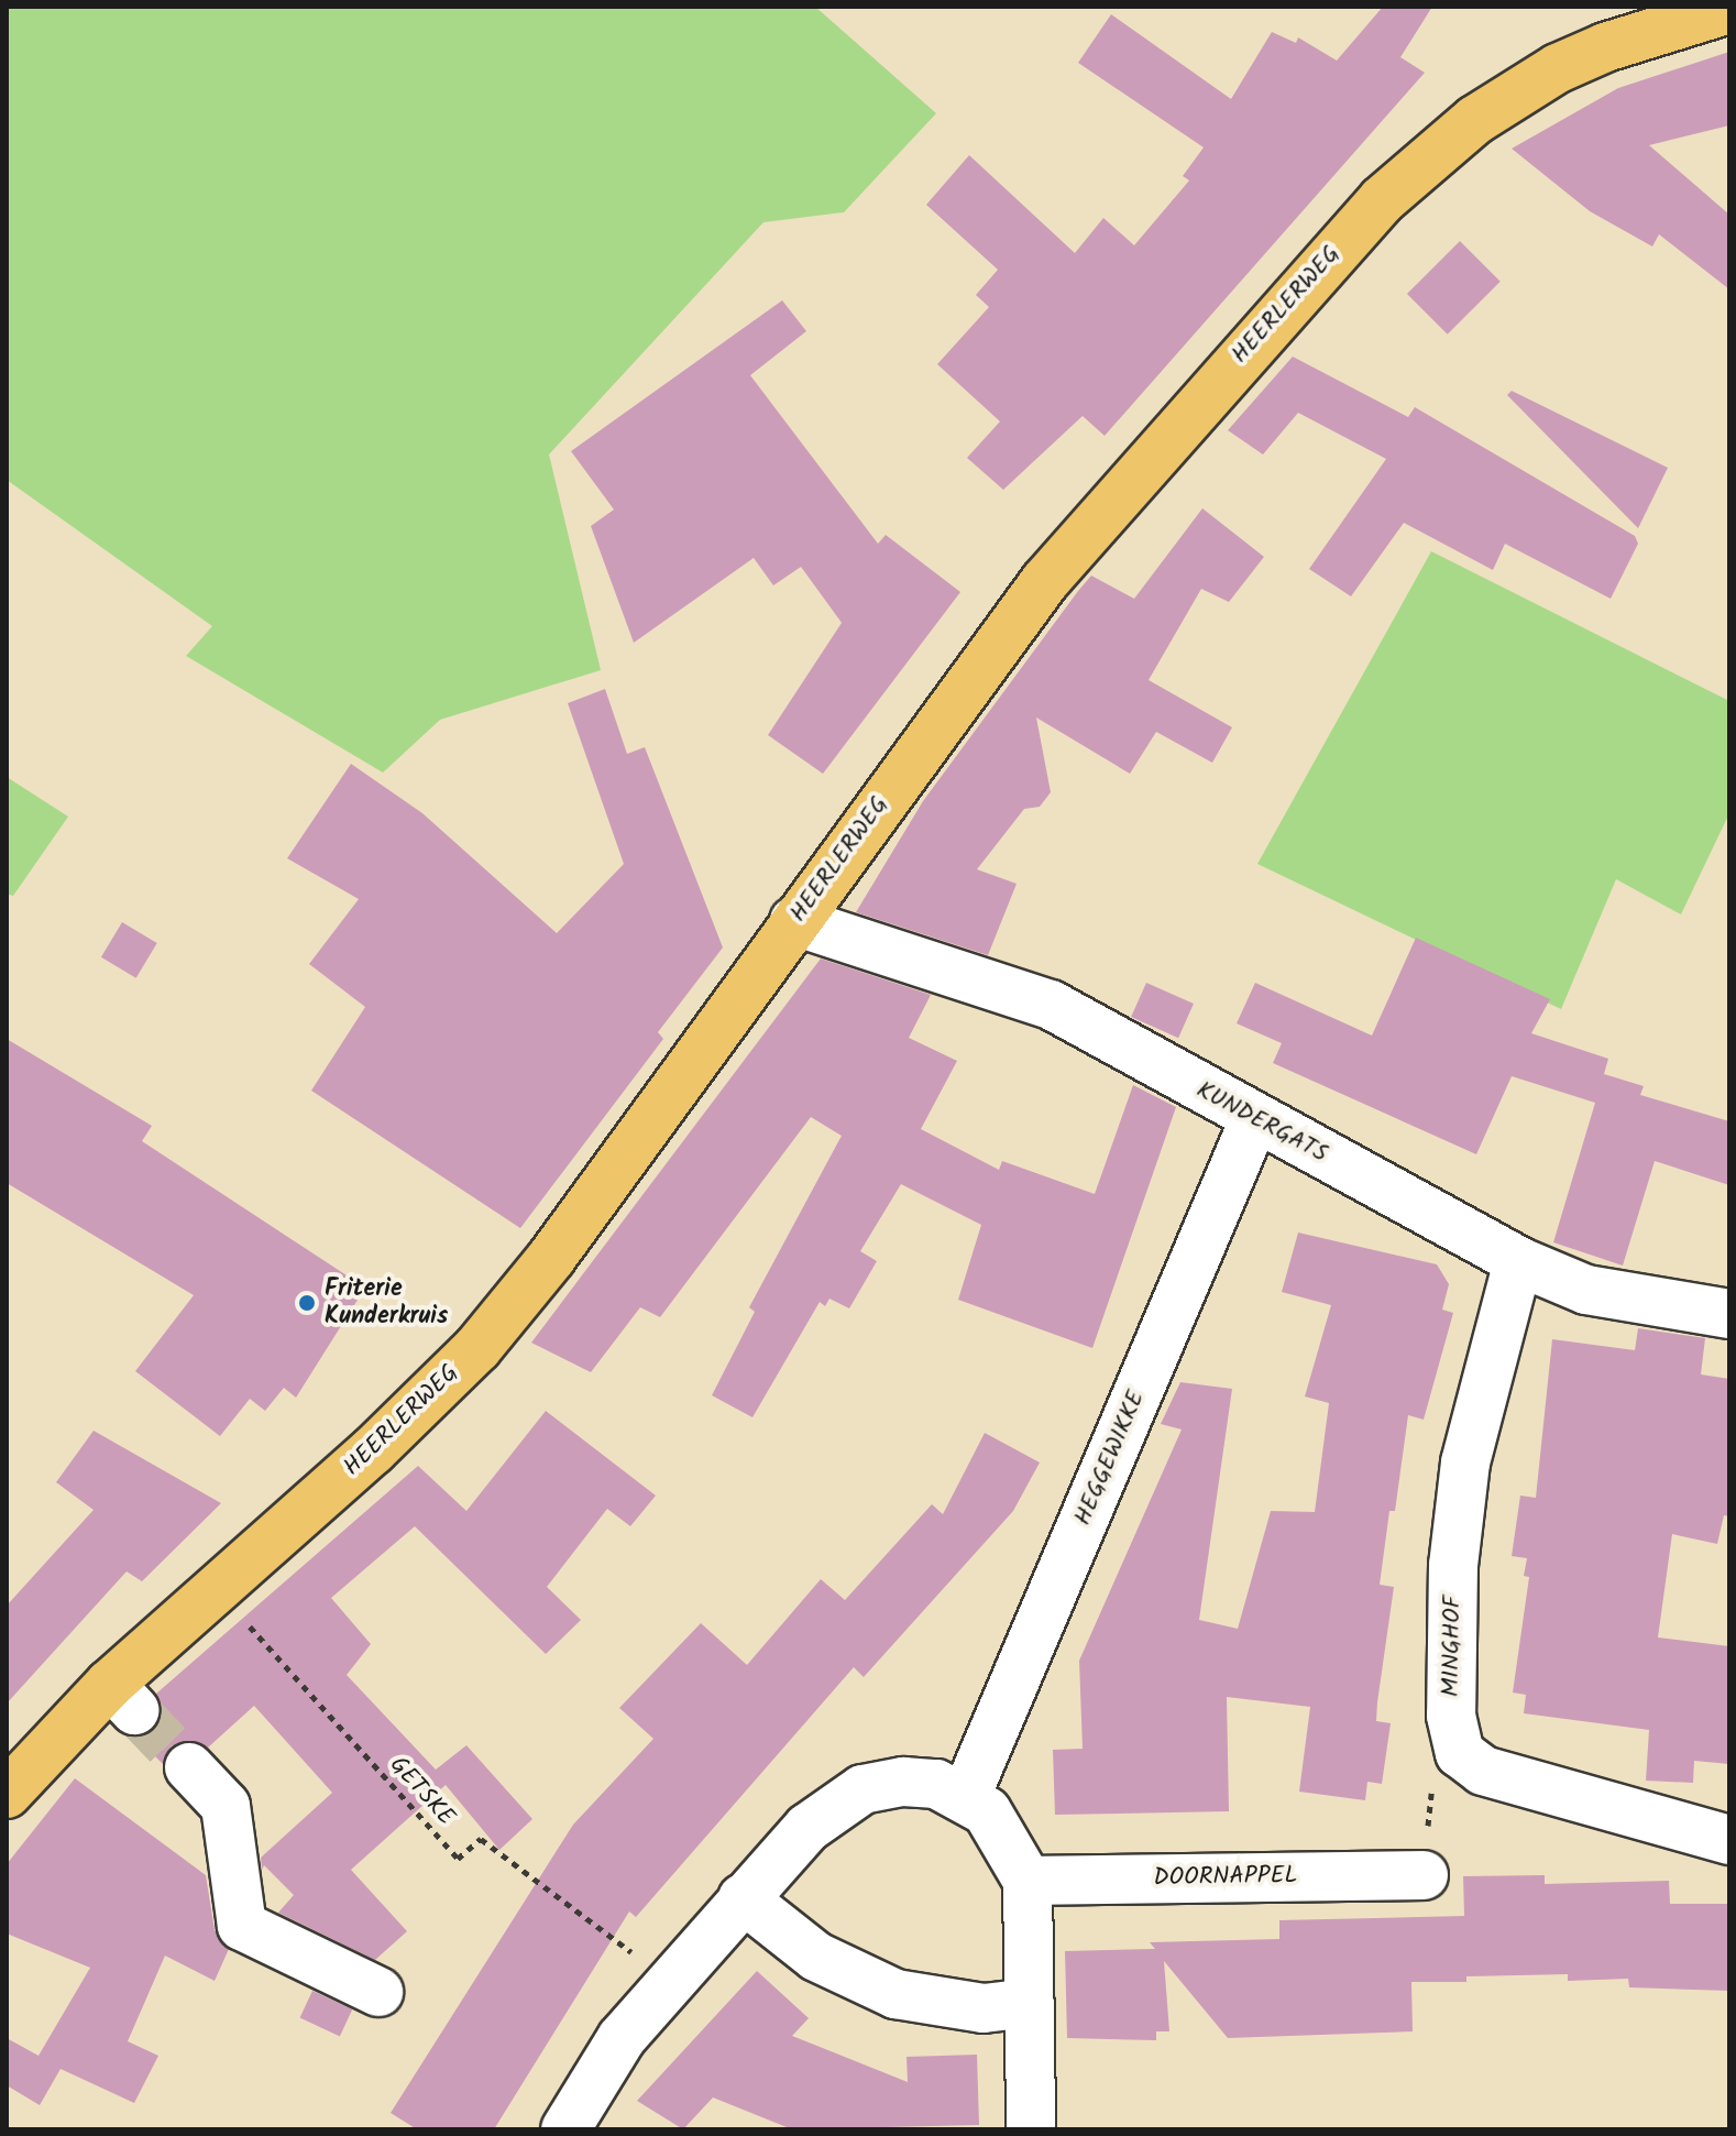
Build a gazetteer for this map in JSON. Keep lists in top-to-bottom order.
{
  "streets": {
    "main road": ["HEERLERWEG"],
    "street": [
      "KUNDERGATS",
      "HEGGEWIKKE",
      "MINGHOF",
      "DOORNAPPEL"
    ],
    "path": ["GETSKE"]
  },
  "crossings": [
    ["HEERLERWEG", "KUNDERGATS"],
    ["HEERLERWEG", "GETSKE"],
    ["KUNDERGATS", "HEGGEWIKKE"],
    ["KUNDERGATS", "MINGHOF"]
  ],
  "places": ["Friterie Kunderkruis"]
}
